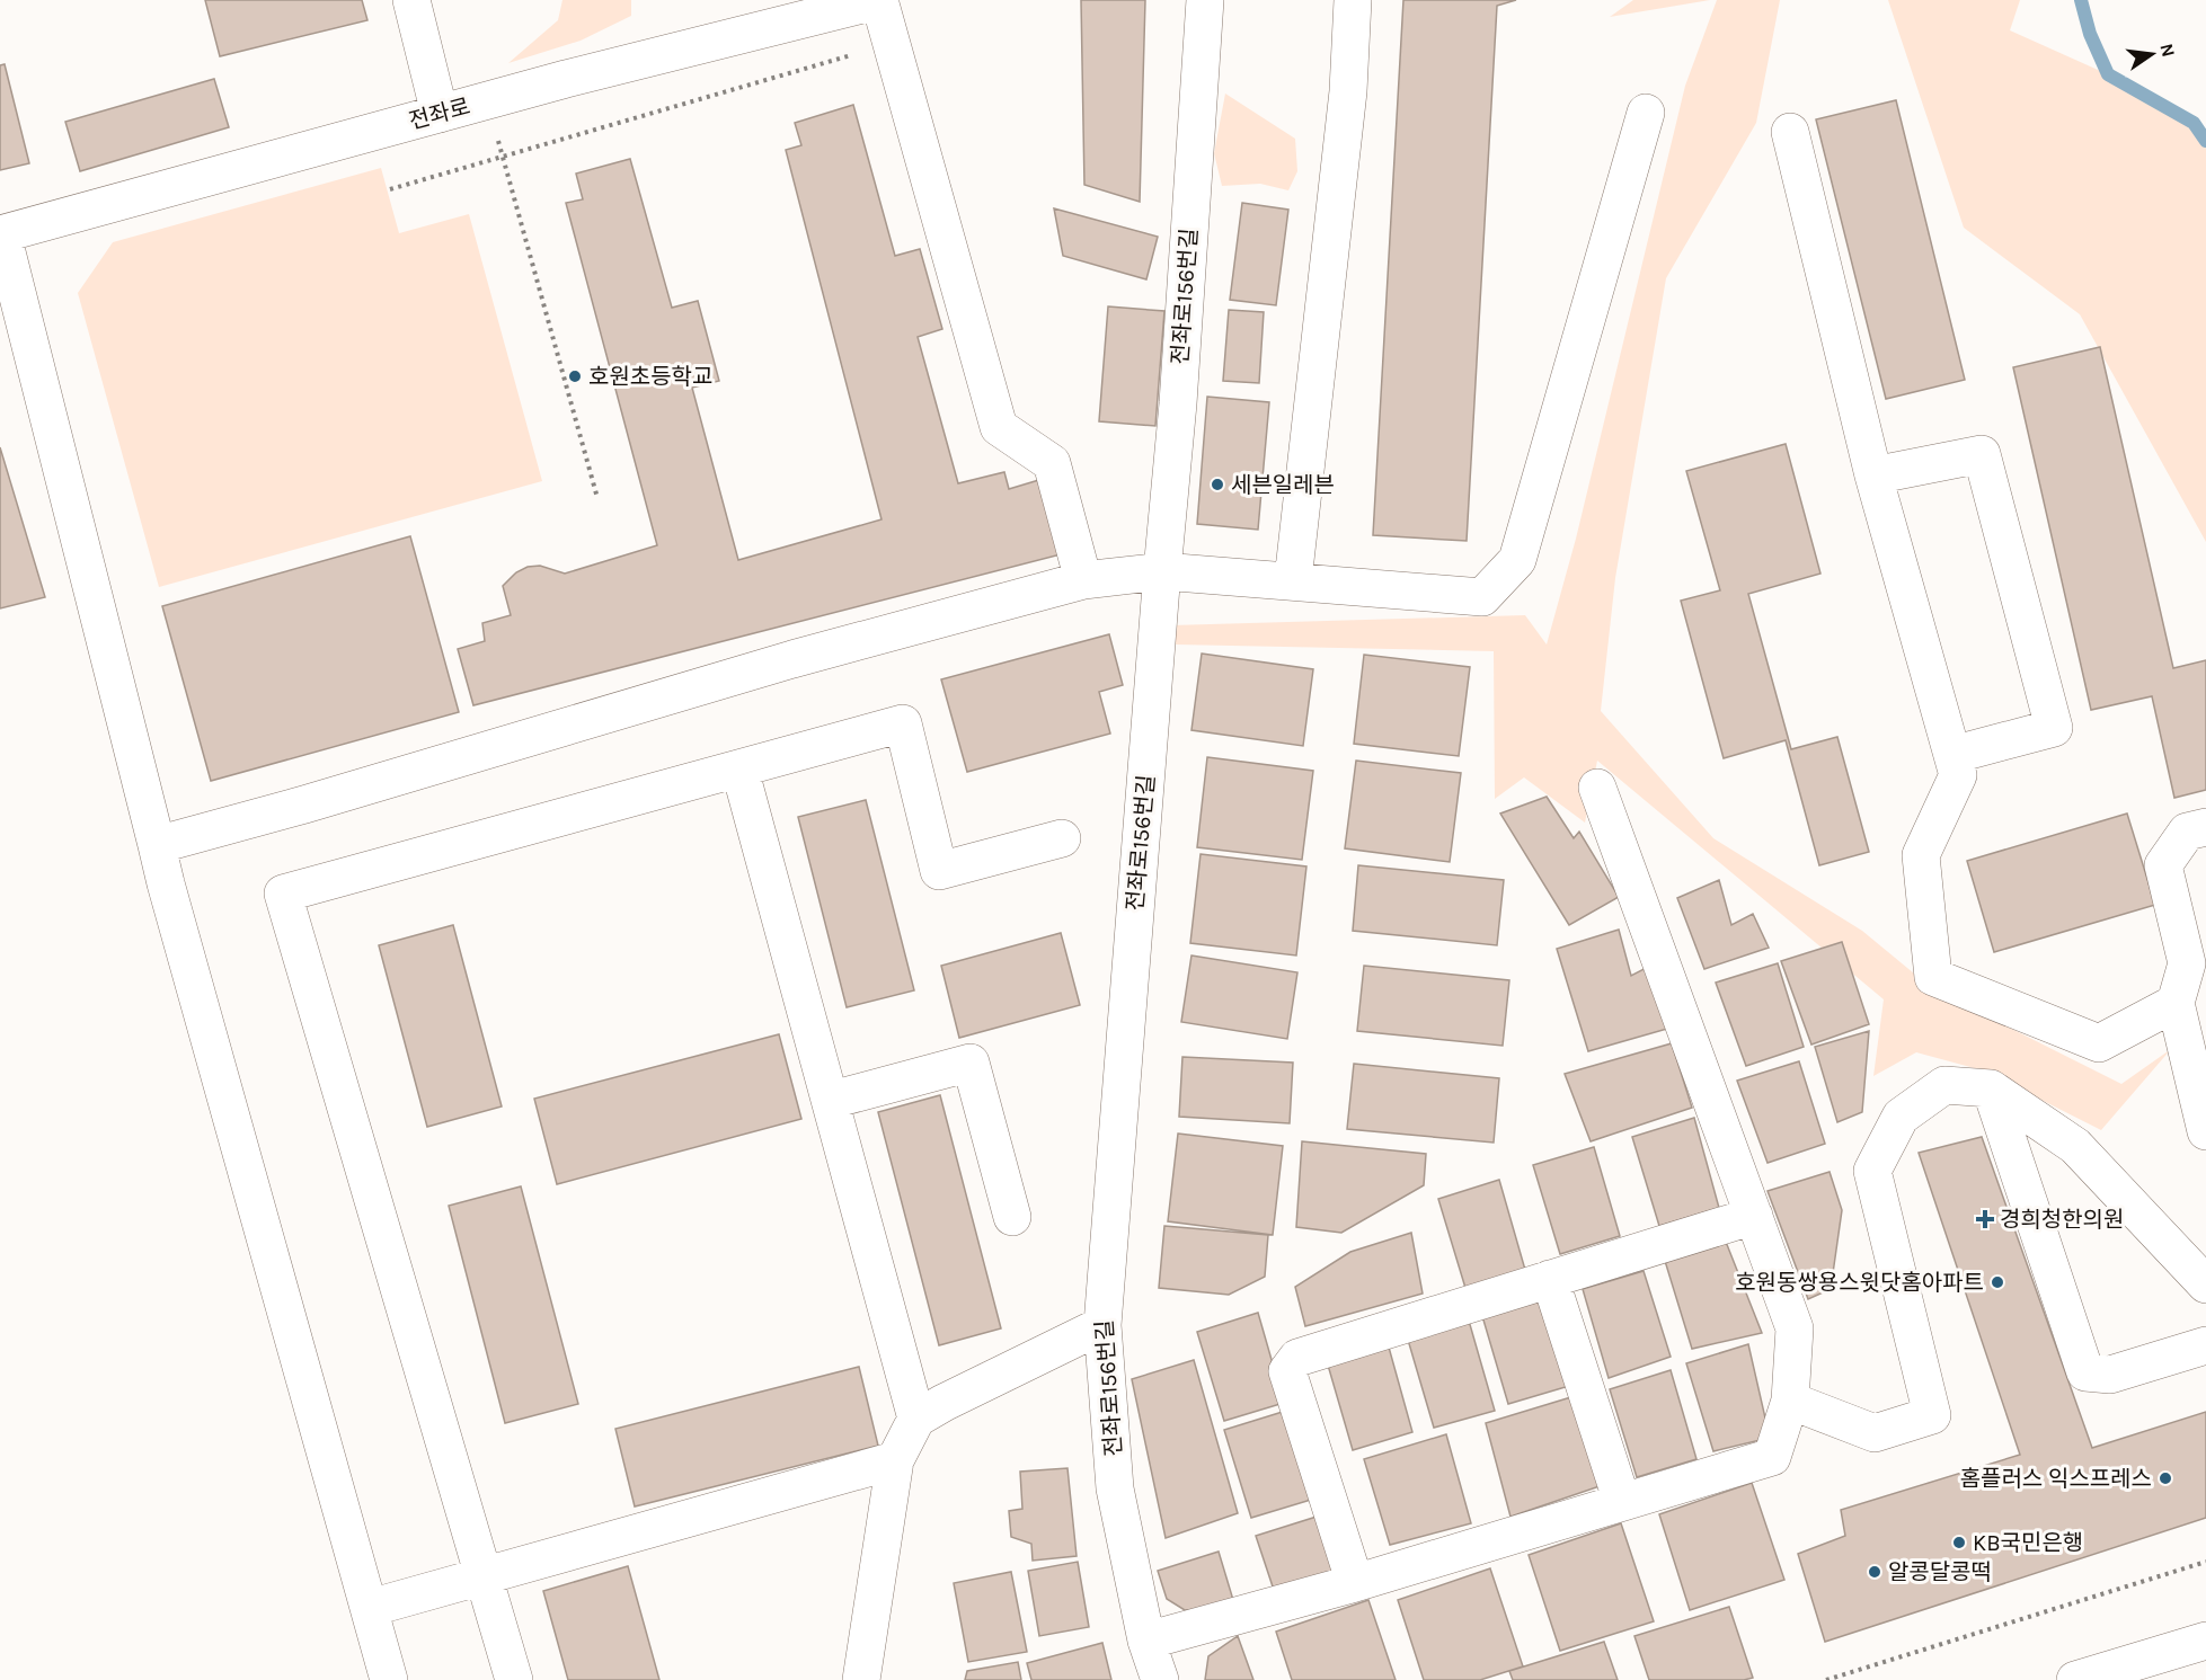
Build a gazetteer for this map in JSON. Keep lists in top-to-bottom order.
{
  "streets": {
    "street": ["전좌로", "전좌로156번길"]
  },
  "places": {
    "other": [
      "호원초등학교",
      "세븐일레븐",
      "호원동쌍용스윗닷홈아파트",
      "홈플러스 익스프레스",
      "KB국민은행",
      "알콩달콩떡"
    ],
    "health": ["경희청한의원"]
  },
  "north": "right"
}
